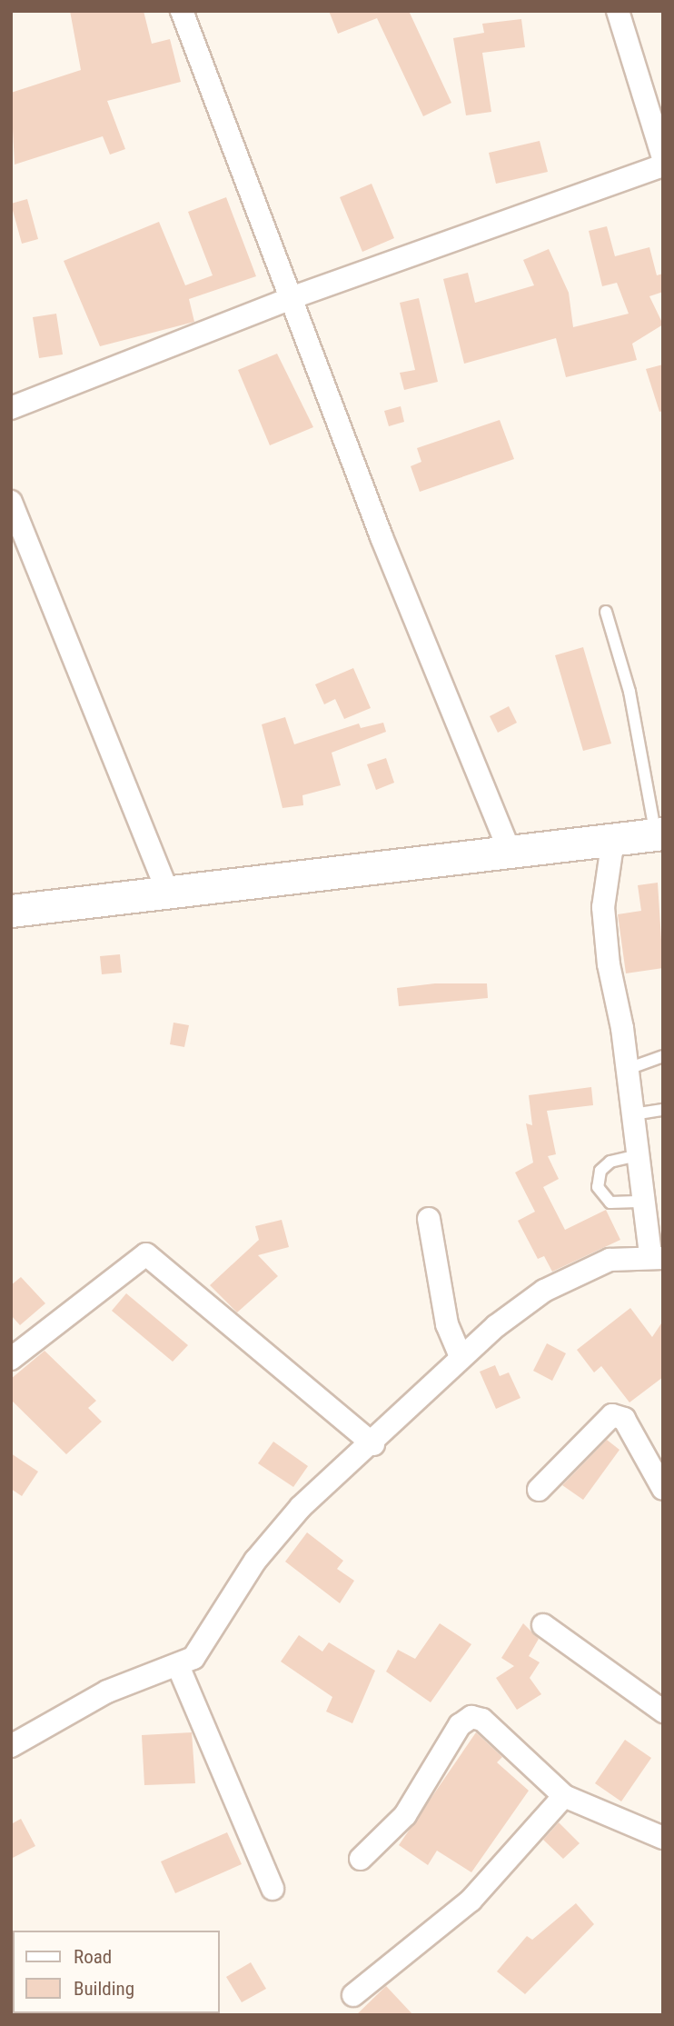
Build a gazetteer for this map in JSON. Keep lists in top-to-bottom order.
{
  "legend": ["Road", "Building"]
}
